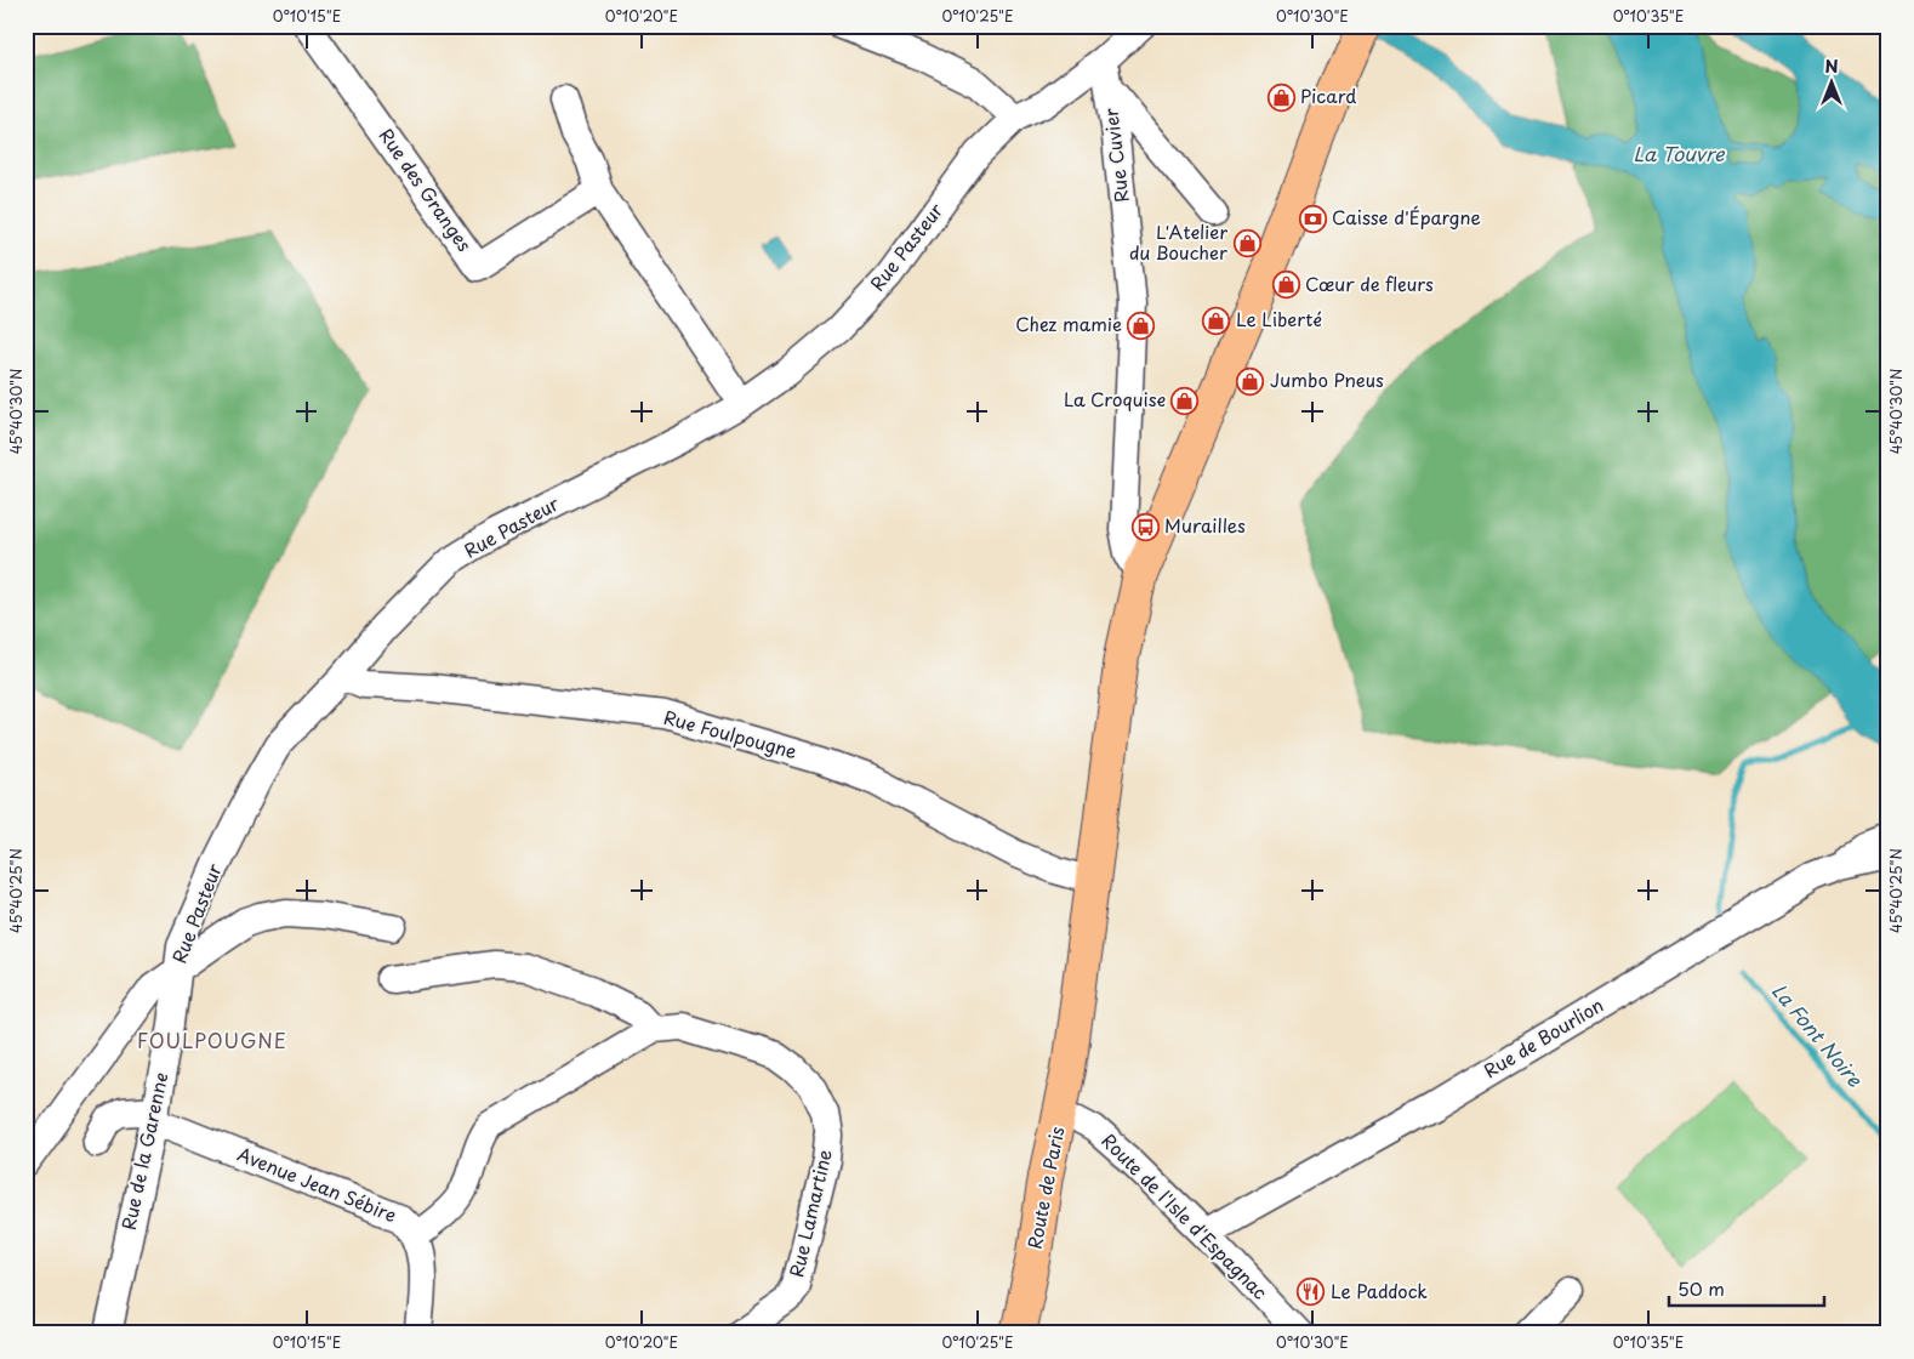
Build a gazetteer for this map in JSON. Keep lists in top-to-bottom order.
{
  "streets": {
    "main road": ["Route de Paris"],
    "street": [
      "Rue Cuvier",
      "Rue des Granges",
      "Rue Pasteur",
      "Rue Foulpougne",
      "Rue de Bourlion",
      "Rue de la Garenne",
      "Avenue Jean Sébire",
      "Rue Lamartine",
      "Route de l'Isle d'Espagnac"
    ]
  },
  "crossings": [
    ["Rue Cuvier", "Rue Pasteur"],
    ["Rue Pasteur", "Rue Foulpougne"],
    ["Rue Pasteur", "Rue de la Garenne"],
    ["Rue de Bourlion", "Route de l'Isle d'Espagnac"],
    ["Rue de la Garenne", "Avenue Jean Sébire"],
    ["Route de Paris", "Route de l'Isle d'Espagnac"]
  ],
  "districts": ["FOULPOUGNE"],
  "water": ["La Touvre", "La Font Noire"],
  "places": {
    "shop": [
      "Picard",
      "L'Atelier du Boucher",
      "Cœur de fleurs",
      "Le Liberté",
      "Chez mamie",
      "Jumbo Pneus",
      "La Croquise"
    ],
    "bank": ["Caisse d'Épargne"],
    "bus stop": ["Murailles"],
    "restaurant": ["Le Paddock"]
  },
  "scale_bar": "50 m",
  "north": "top",
  "coordinates": [
    "0°10'15\"E",
    "0°10'20\"E",
    "0°10'25\"E",
    "0°10'30\"E",
    "0°10'35\"E",
    "45°40'30\"N",
    "45°40'25\"N"
  ]
}
